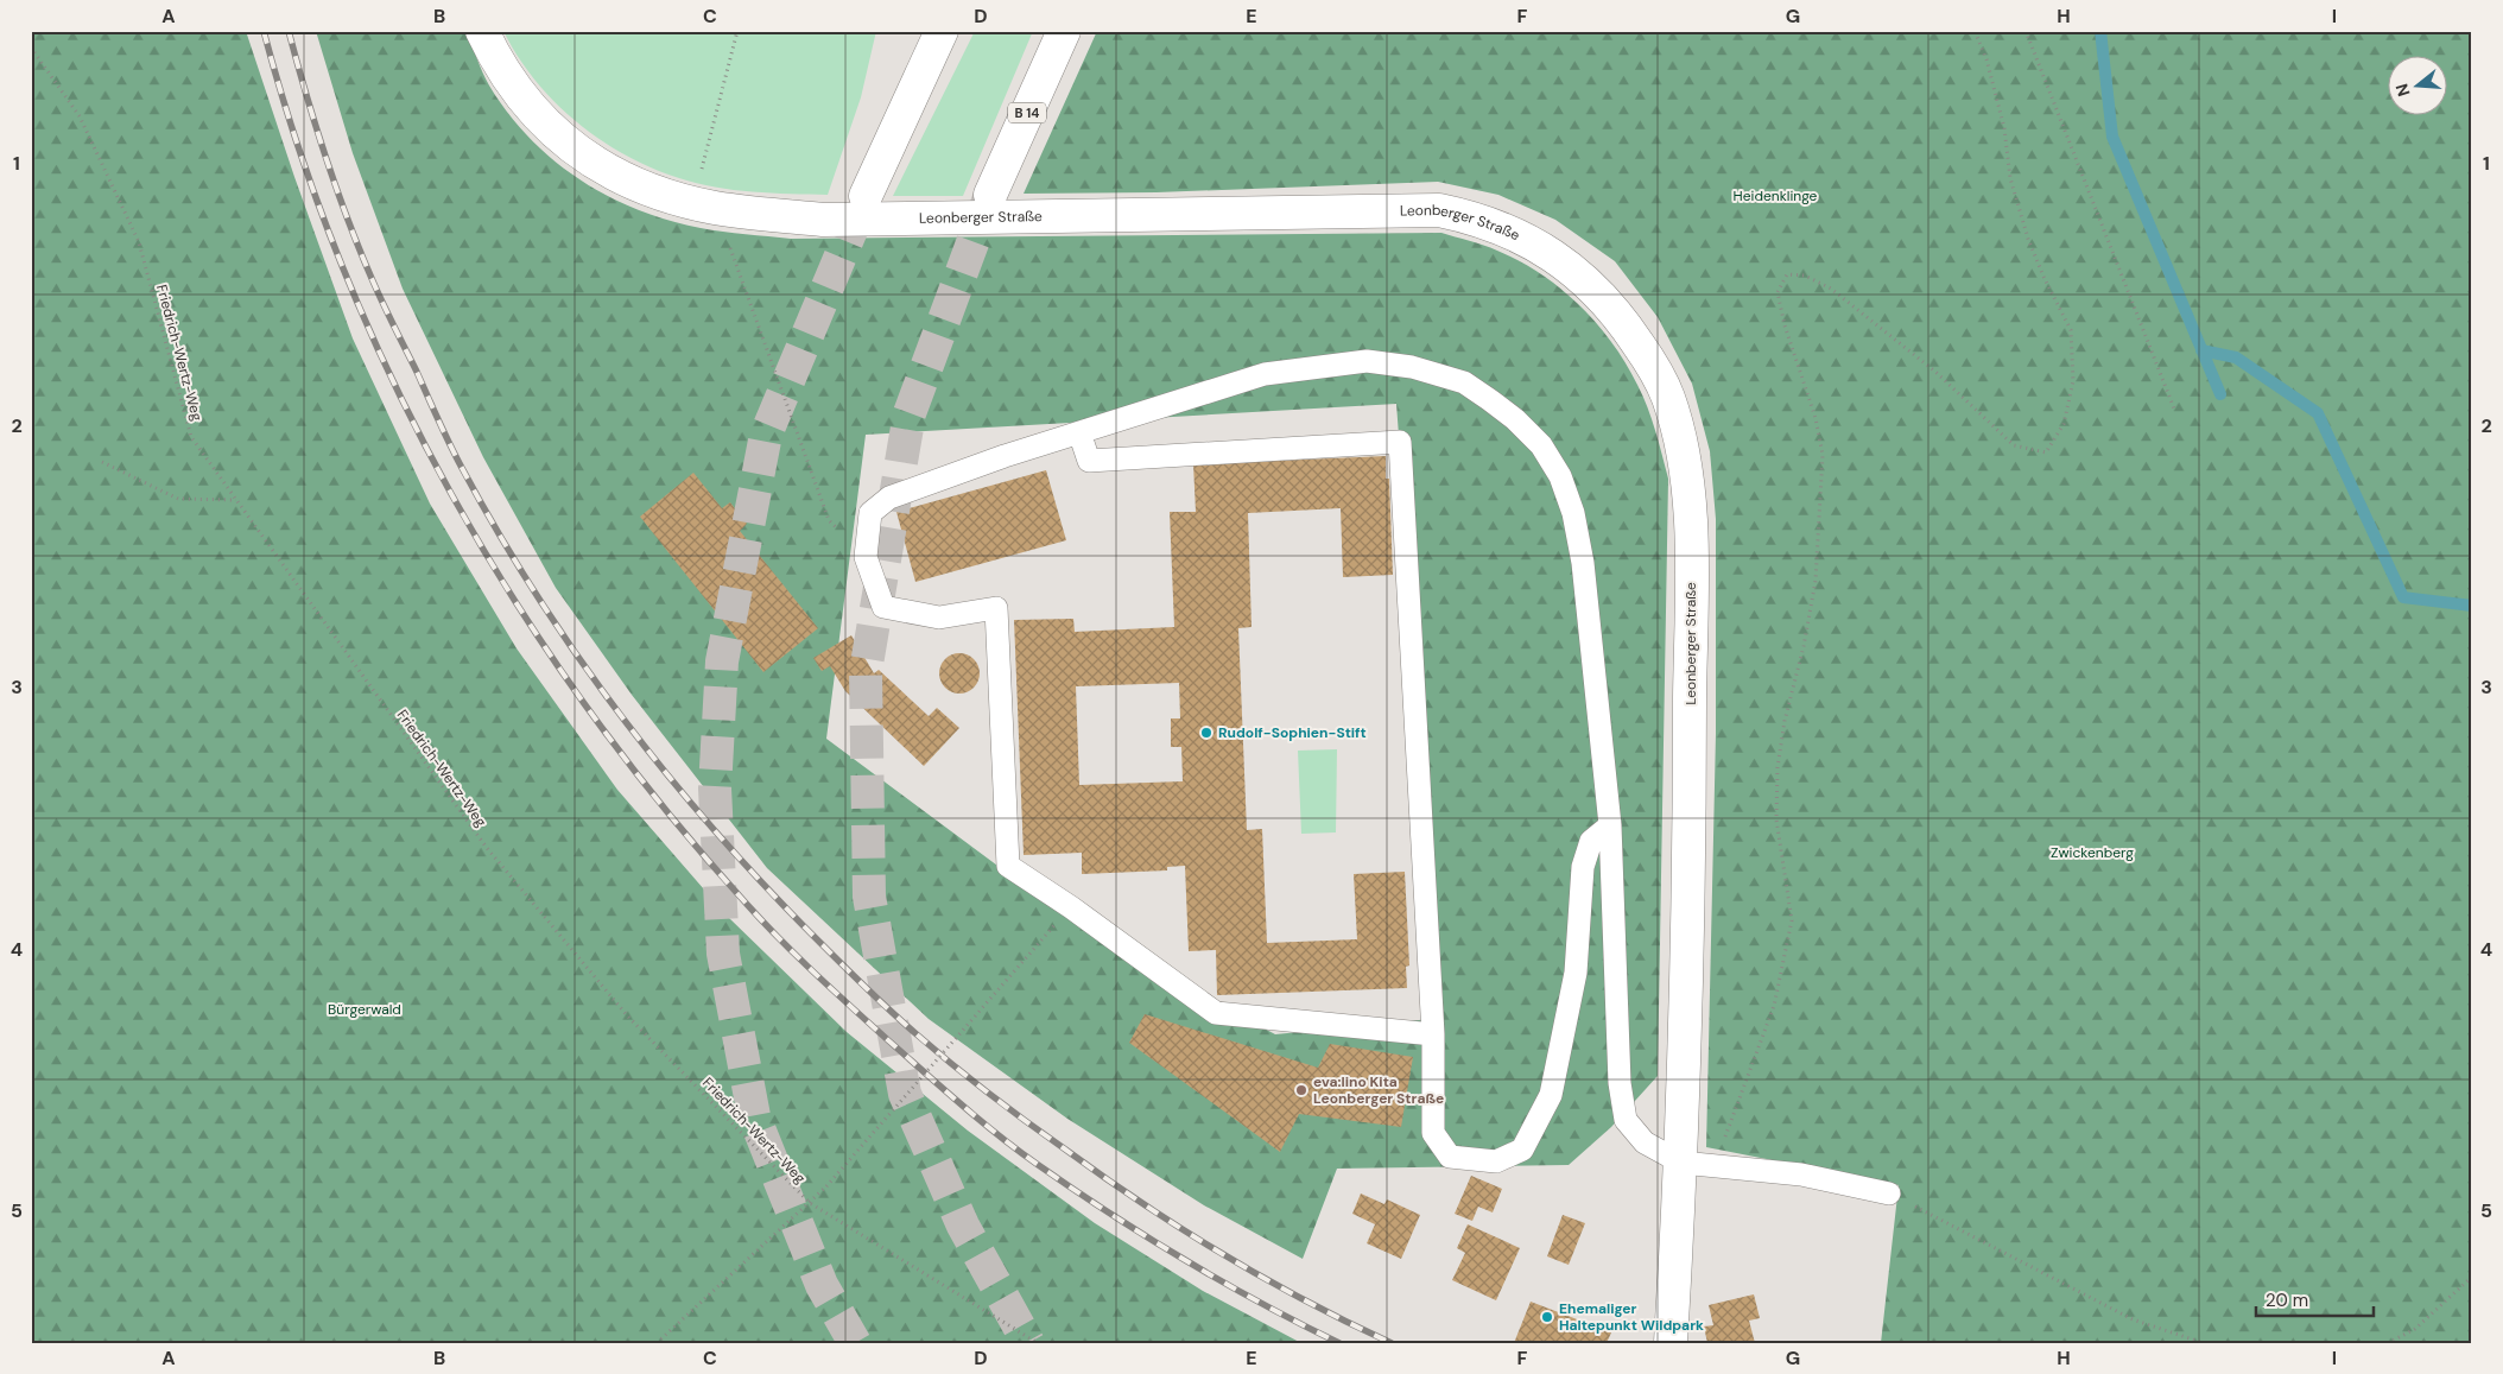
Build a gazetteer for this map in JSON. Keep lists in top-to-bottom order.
{
  "streets": {
    "main road": ["B 14", "Leonberger Straße"],
    "path": ["Friedrich-Wertz-Weg"]
  },
  "parks": ["Heidenklinge", "Zwickenberg", "Bürgerwald"],
  "places": ["Rudolf-Sophien-Stift", "eva:lino Kita Leonberger Straße", "Ehemaliger Haltepunkt Wildpark"],
  "scale_bar": "20 m",
  "north": "left",
  "grid": {
    "columns": [
      "A",
      "B",
      "C",
      "D",
      "E",
      "F",
      "G",
      "H",
      "I"
    ],
    "rows": [
      "1",
      "2",
      "3",
      "4",
      "5"
    ]
  }
}
